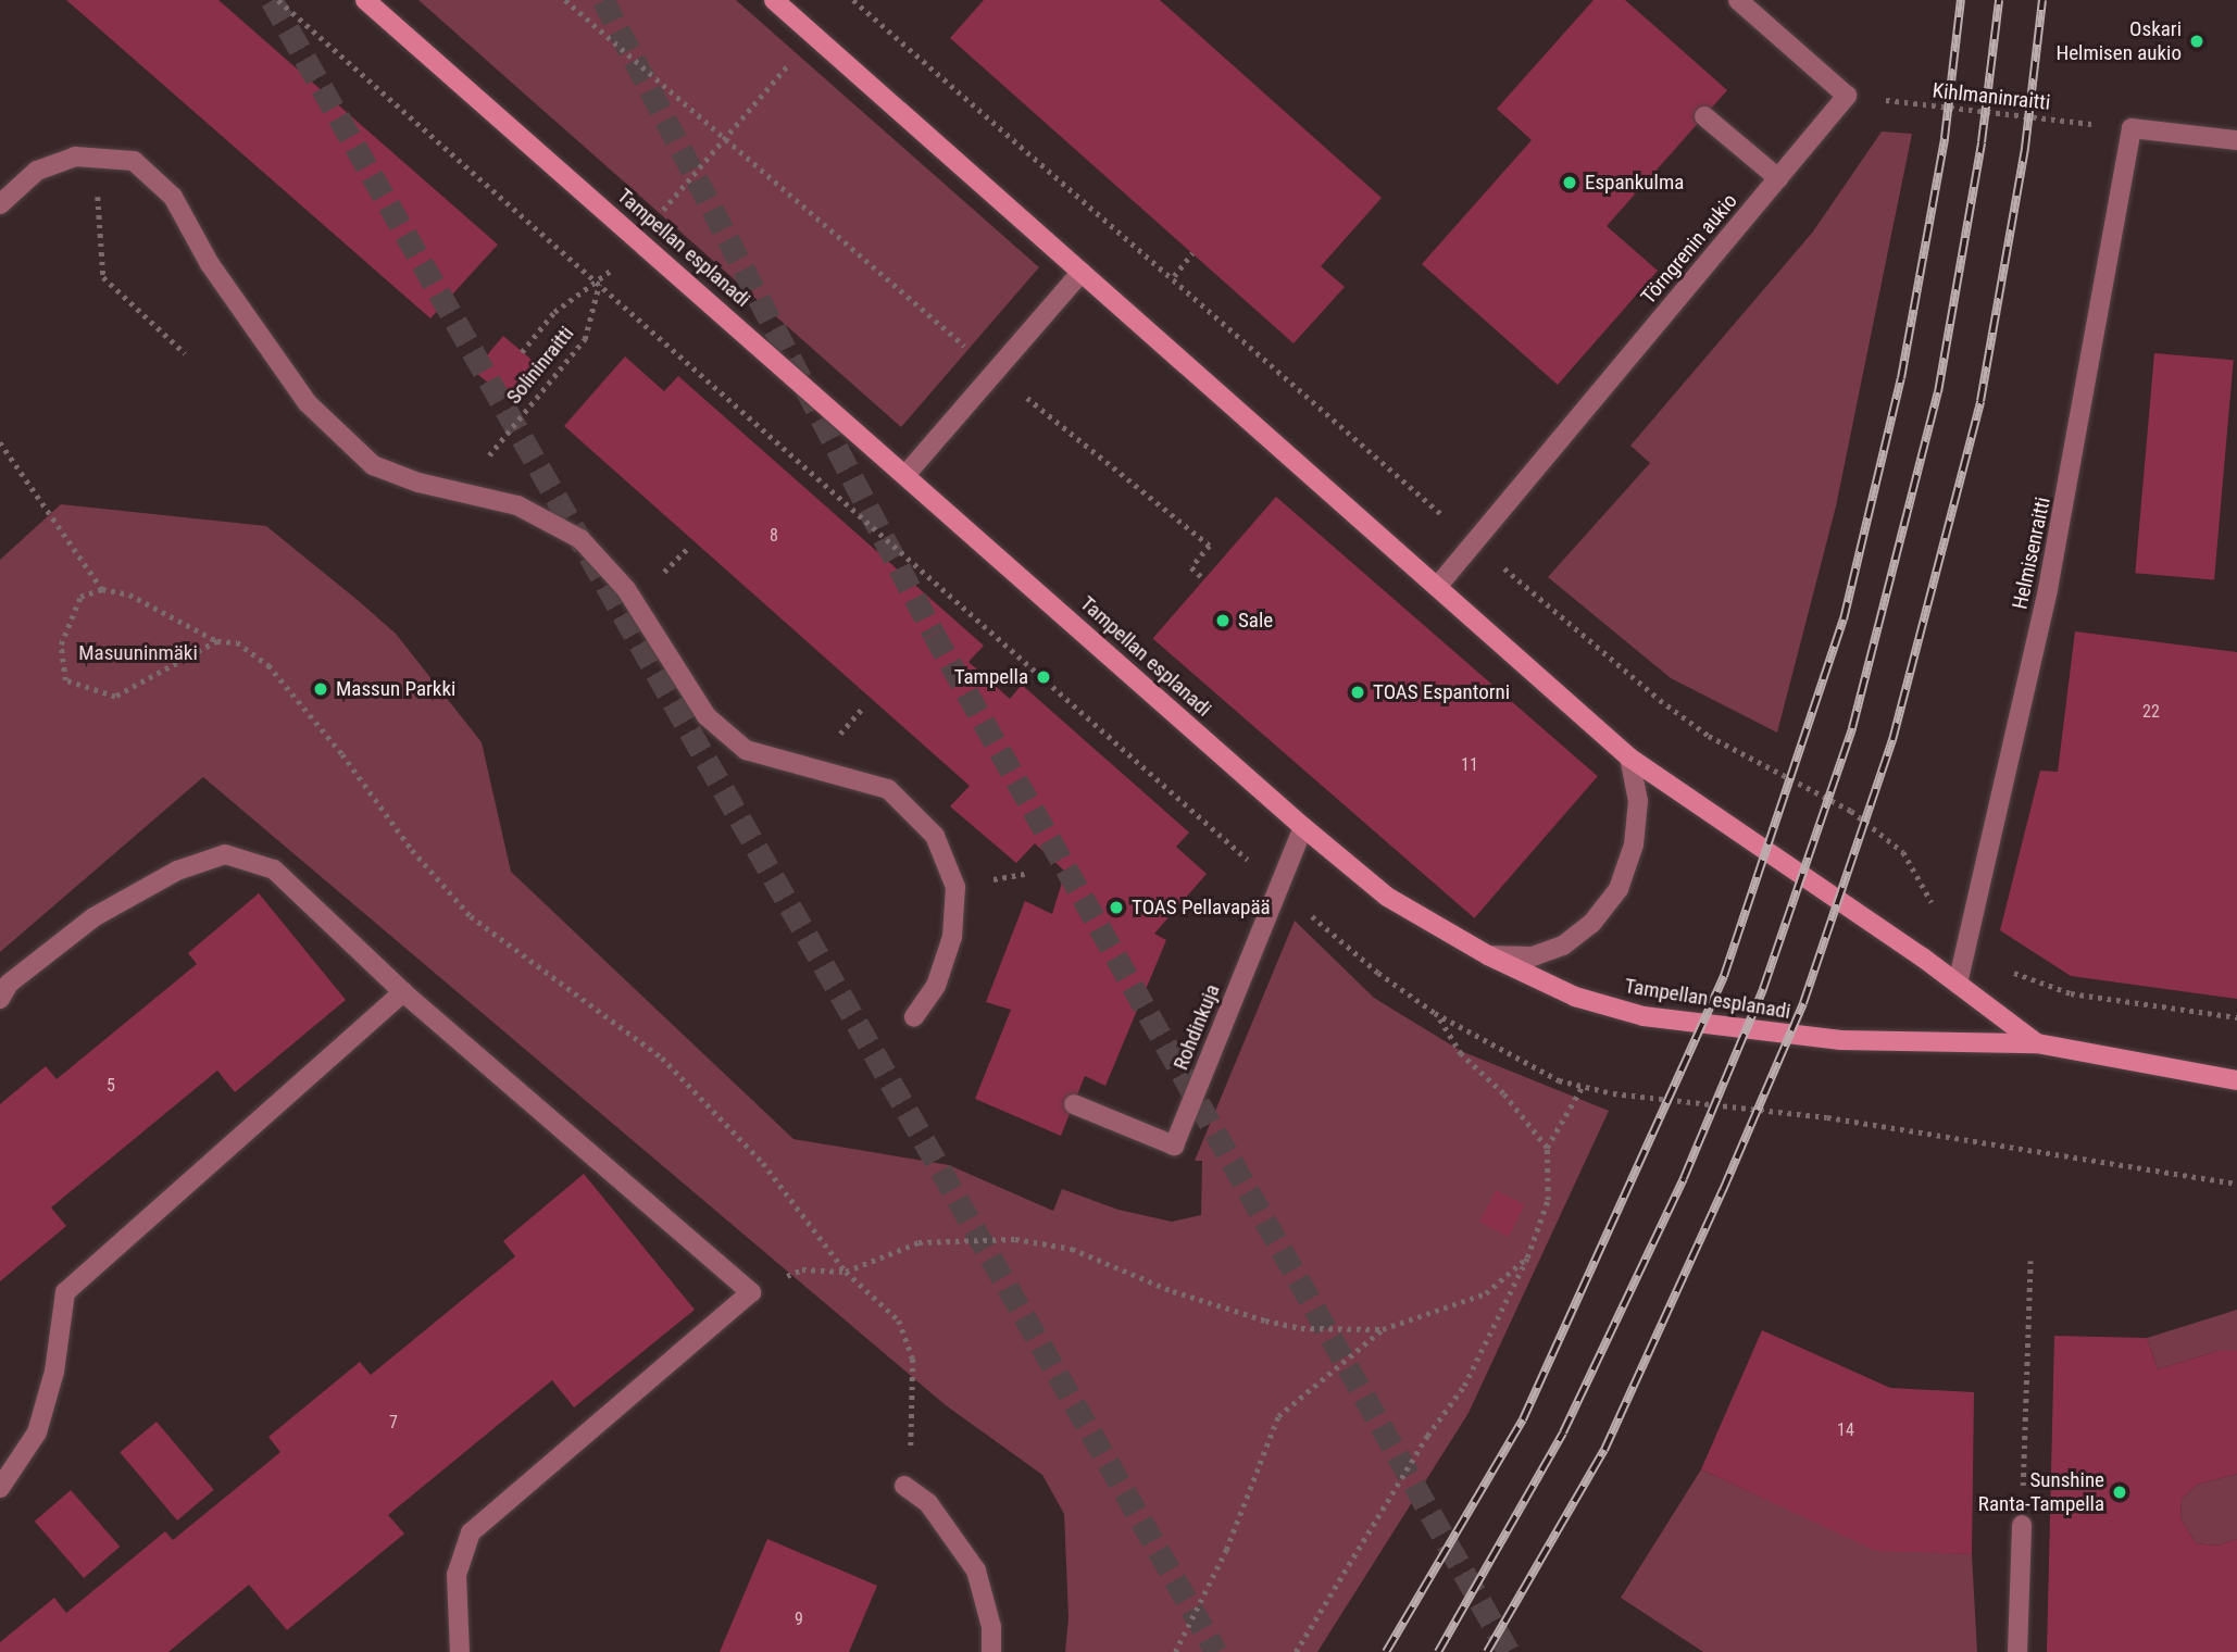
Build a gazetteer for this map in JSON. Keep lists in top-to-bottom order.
{
  "streets": {
    "street": [
      "Tampellan esplanadi",
      "Törngrenin aukio",
      "Helmisenraitti",
      "Rohdinkuja"
    ],
    "path": ["Kihlmaninraitti", "Solininraitti"]
  },
  "crossings": [
    ["Kihlmaninraitti", "Törngrenin aukio"],
    ["Kihlmaninraitti", "Helmisenraitti"],
    ["Tampellan esplanadi", "Törngrenin aukio"],
    ["Tampellan esplanadi", "Helmisenraitti"],
    ["Tampellan esplanadi", "Rohdinkuja"]
  ],
  "parks": ["Masuuninmäki"],
  "places": [
    "Oskari Helmisen aukio",
    "Espankulma",
    "Sale",
    "Tampella",
    "Massun Parkki",
    "TOAS Espantorni",
    "TOAS Pellavapää",
    "Sunshine Ranta-Tampella"
  ],
  "house_numbers": [
    "8",
    "22",
    "11",
    "5",
    "7",
    "14",
    "9"
  ]
}
